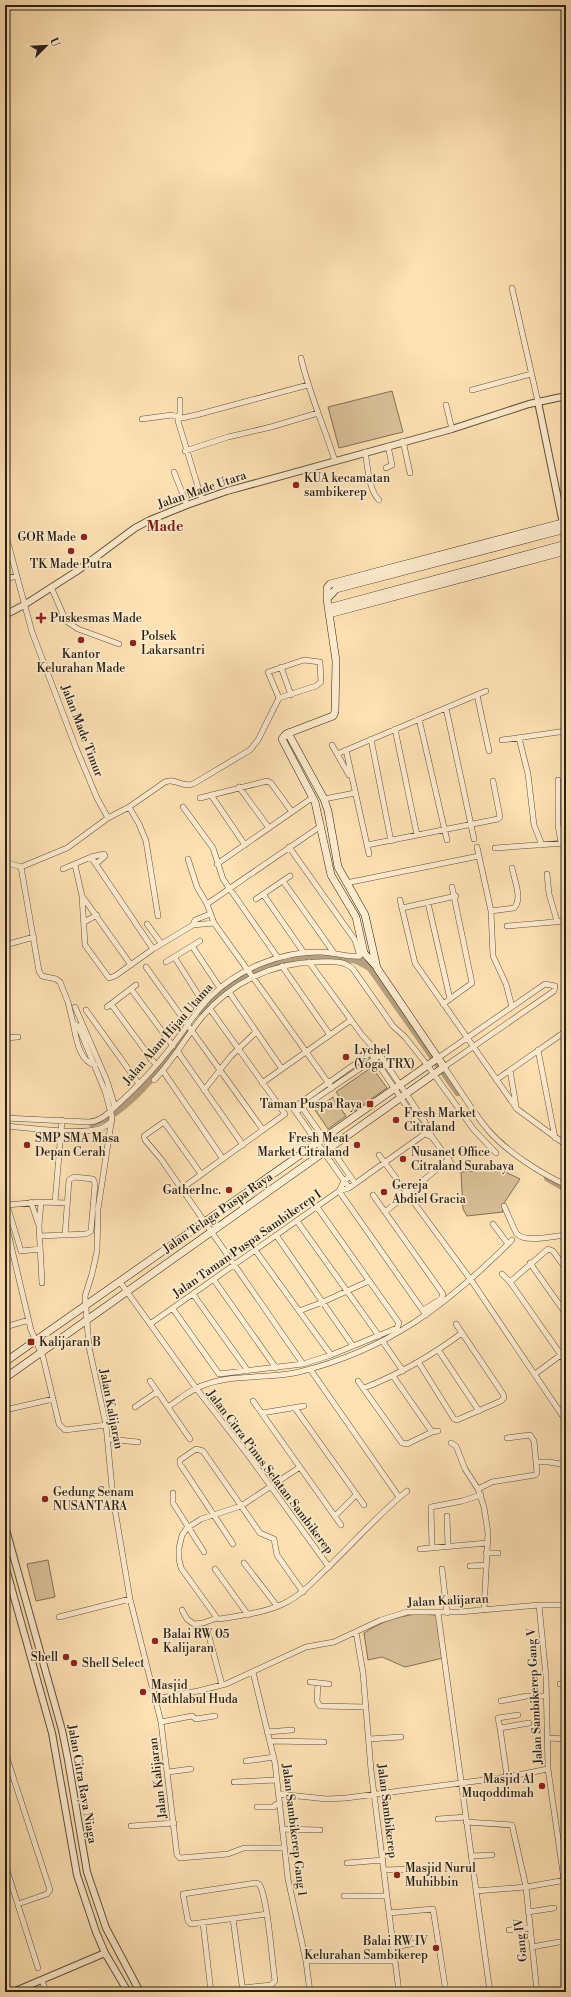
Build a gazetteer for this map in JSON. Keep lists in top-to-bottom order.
{
  "streets": {
    "main road": ["Jalan Telaga Puspa Raya"],
    "street": [
      "Jalan Made Utara",
      "Jalan Made Timur",
      "Jalan Alam Hijau Utama",
      "Jalan Taman Puspa Sambikerep I",
      "Jalan Kalijaran",
      "Jalan Citra Pinus Selatan Sambikerep",
      "Jalan Sambikerep Gang V",
      "Jalan Citra Raya Niaga",
      "Jalan Sambikerep",
      "Jalan Sambikerep Gang 1",
      "Gang IV"
    ]
  },
  "crossings": [
    ["Jalan Made Utara", "Jalan Made Timur"],
    ["Jalan Alam Hijau Utama", "Jalan Kalijaran"],
    ["Jalan Telaga Puspa Raya", "Jalan Kalijaran"],
    ["Jalan Telaga Puspa Raya", "Jalan Citra Pinus Selatan Sambikerep"],
    ["Jalan Taman Puspa Sambikerep I", "Jalan Citra Pinus Selatan Sambikerep"],
    ["Jalan Kalijaran", "Jalan Sambikerep Gang V"],
    ["Jalan Kalijaran", "Jalan Sambikerep"],
    ["Jalan Kalijaran", "Jalan Sambikerep Gang 1"]
  ],
  "districts": ["Made"],
  "places": {
    "other": [
      "KUA kecamatan sambikerep",
      "GOR Made",
      "TK Made Putra",
      "Kantor Kelurahan Made",
      "Polsek Lakarsantri",
      "Lychel (Yoga TRX)",
      "Fresh Market Citraland",
      "SMP SMA Masa Depan Cerah",
      "Fresh Meat Market Citraland",
      "Nusanet Office Citraland Surabaya",
      "GatherInc.",
      "Gereja Abdiel Gracia",
      "Gedung Senam NUSANTARA",
      "Balai RW 05 Kalijaran",
      "Shell",
      "Shell Select",
      "Masjid Mathlabul Huda",
      "Masjid Al Muqoddimah",
      "Masjid Nurul Muhibbin",
      "Balai RW IV Kelurahan Sambikerep"
    ],
    "health": ["Puskesmas Made"],
    "transit": ["Taman Puspa Raya", "Kalijaran B"]
  },
  "north": "top right"
}
